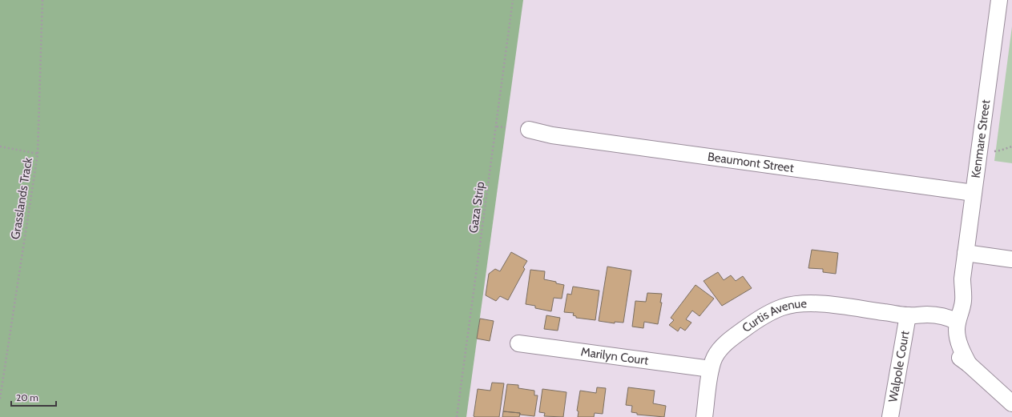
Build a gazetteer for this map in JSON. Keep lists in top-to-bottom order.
{
  "streets": {
    "street": [
      "Kenmare Street",
      "Beaumont Street",
      "Curtis Avenue",
      "Marilyn Court",
      "Walpole Court"
    ],
    "path": ["Grasslands Track", "Gaza Strip"]
  },
  "crossings": [
    ["Kenmare Street", "Beaumont Street"],
    ["Kenmare Street", "Curtis Avenue"],
    ["Curtis Avenue", "Marilyn Court"],
    ["Curtis Avenue", "Walpole Court"]
  ],
  "scale_bar": "20 m"
}
